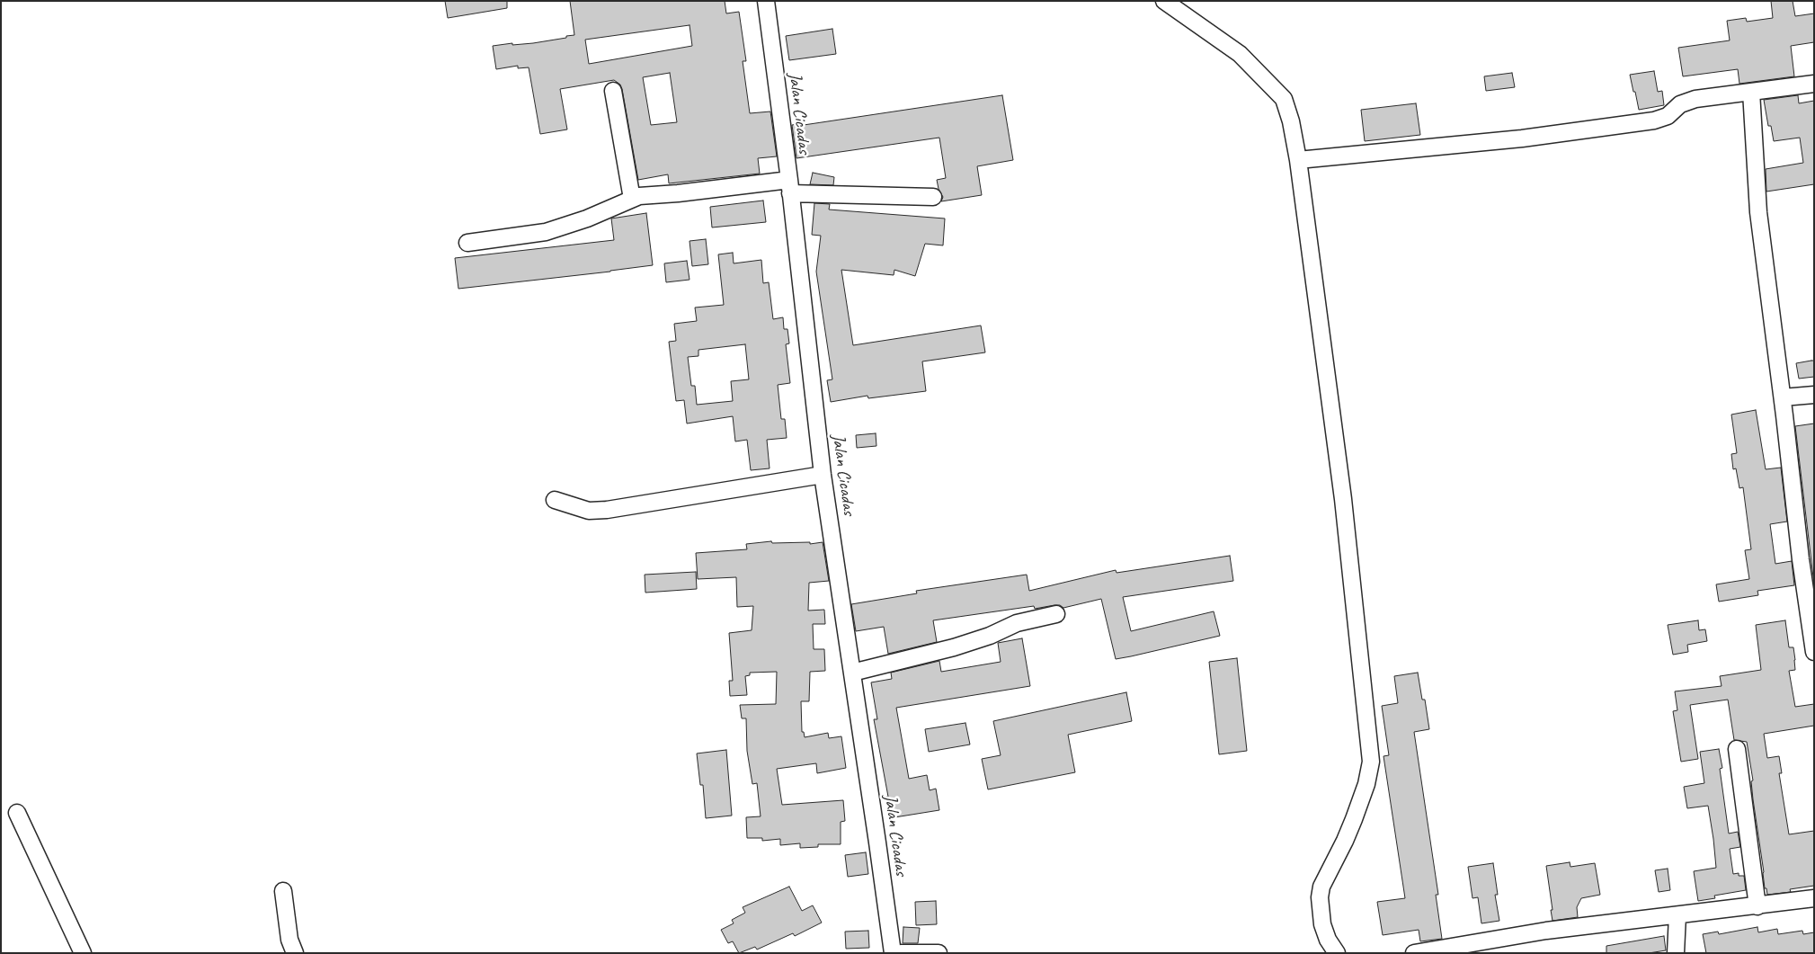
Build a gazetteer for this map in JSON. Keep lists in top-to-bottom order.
{
  "streets": {
    "street": ["Jalan Cicadas"]
  }
}
